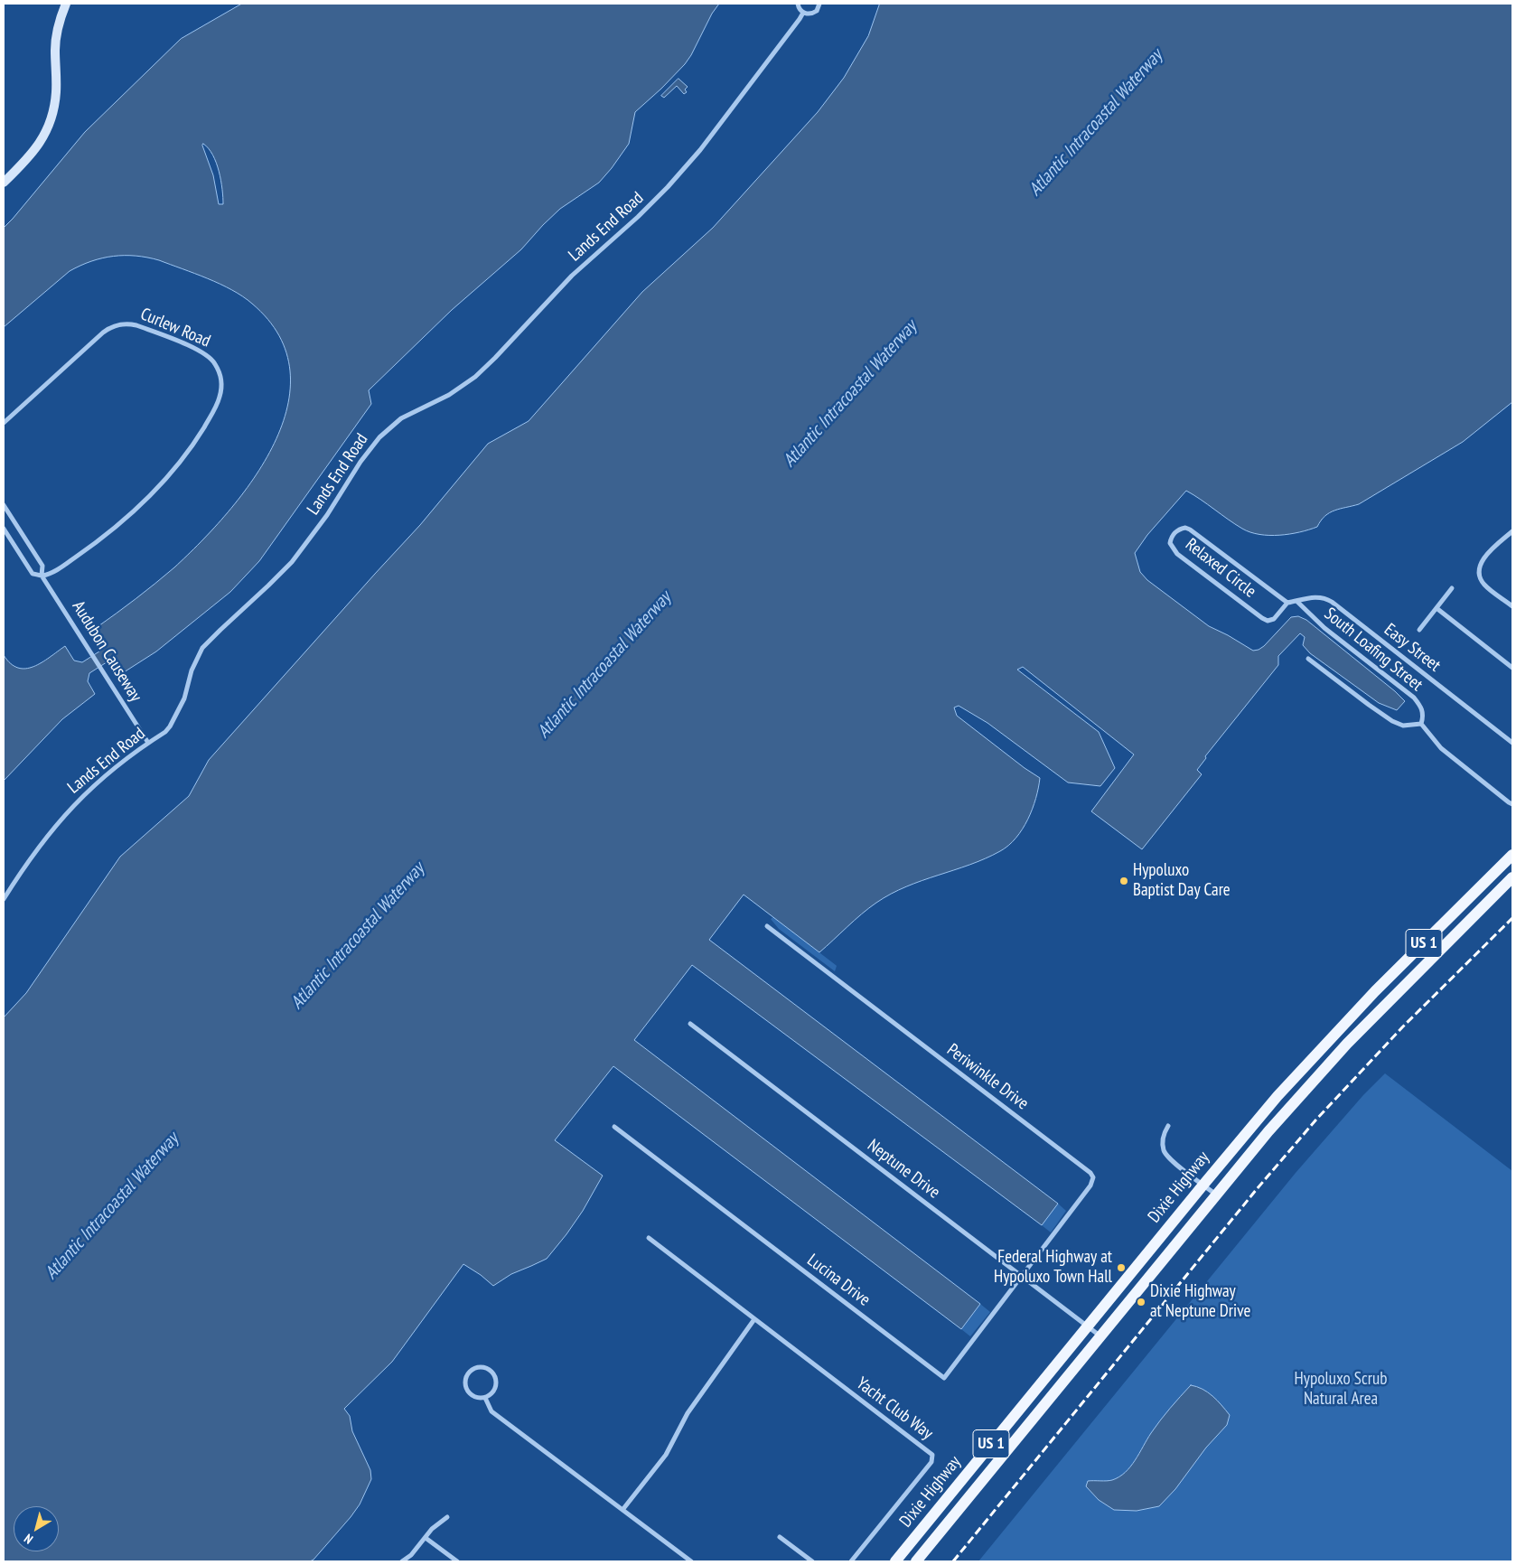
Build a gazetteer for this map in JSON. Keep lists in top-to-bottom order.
{
  "streets": {
    "main road": ["US 1", "Dixie Highway"],
    "street": [
      "Lands End Road",
      "Curlew Road",
      "Relaxed Circle",
      "Easy Street",
      "South Loafing Street",
      "Audubon Causeway",
      "Periwinkle Drive",
      "Neptune Drive",
      "Lucina Drive",
      "Yacht Club Way"
    ]
  },
  "crossings": [
    ["Lands End Road", "Audubon Causeway"],
    ["Curlew Road", "Audubon Causeway"],
    ["Relaxed Circle", "Easy Street"],
    ["Easy Street", "South Loafing Street"],
    ["Periwinkle Drive", "Neptune Drive"],
    ["Periwinkle Drive", "Lucina Drive"],
    ["Neptune Drive", "Dixie Highway"],
    ["Neptune Drive", "Lucina Drive"]
  ],
  "water": ["Atlantic Intracoastal Waterway"],
  "parks": ["Hypoluxo Scrub Natural Area"],
  "places": ["Hypoluxo Baptist Day Care", "Federal Highway at Hypoluxo Town Hall", "Dixie Highway at Neptune Drive"],
  "north": "bottom left"
}
